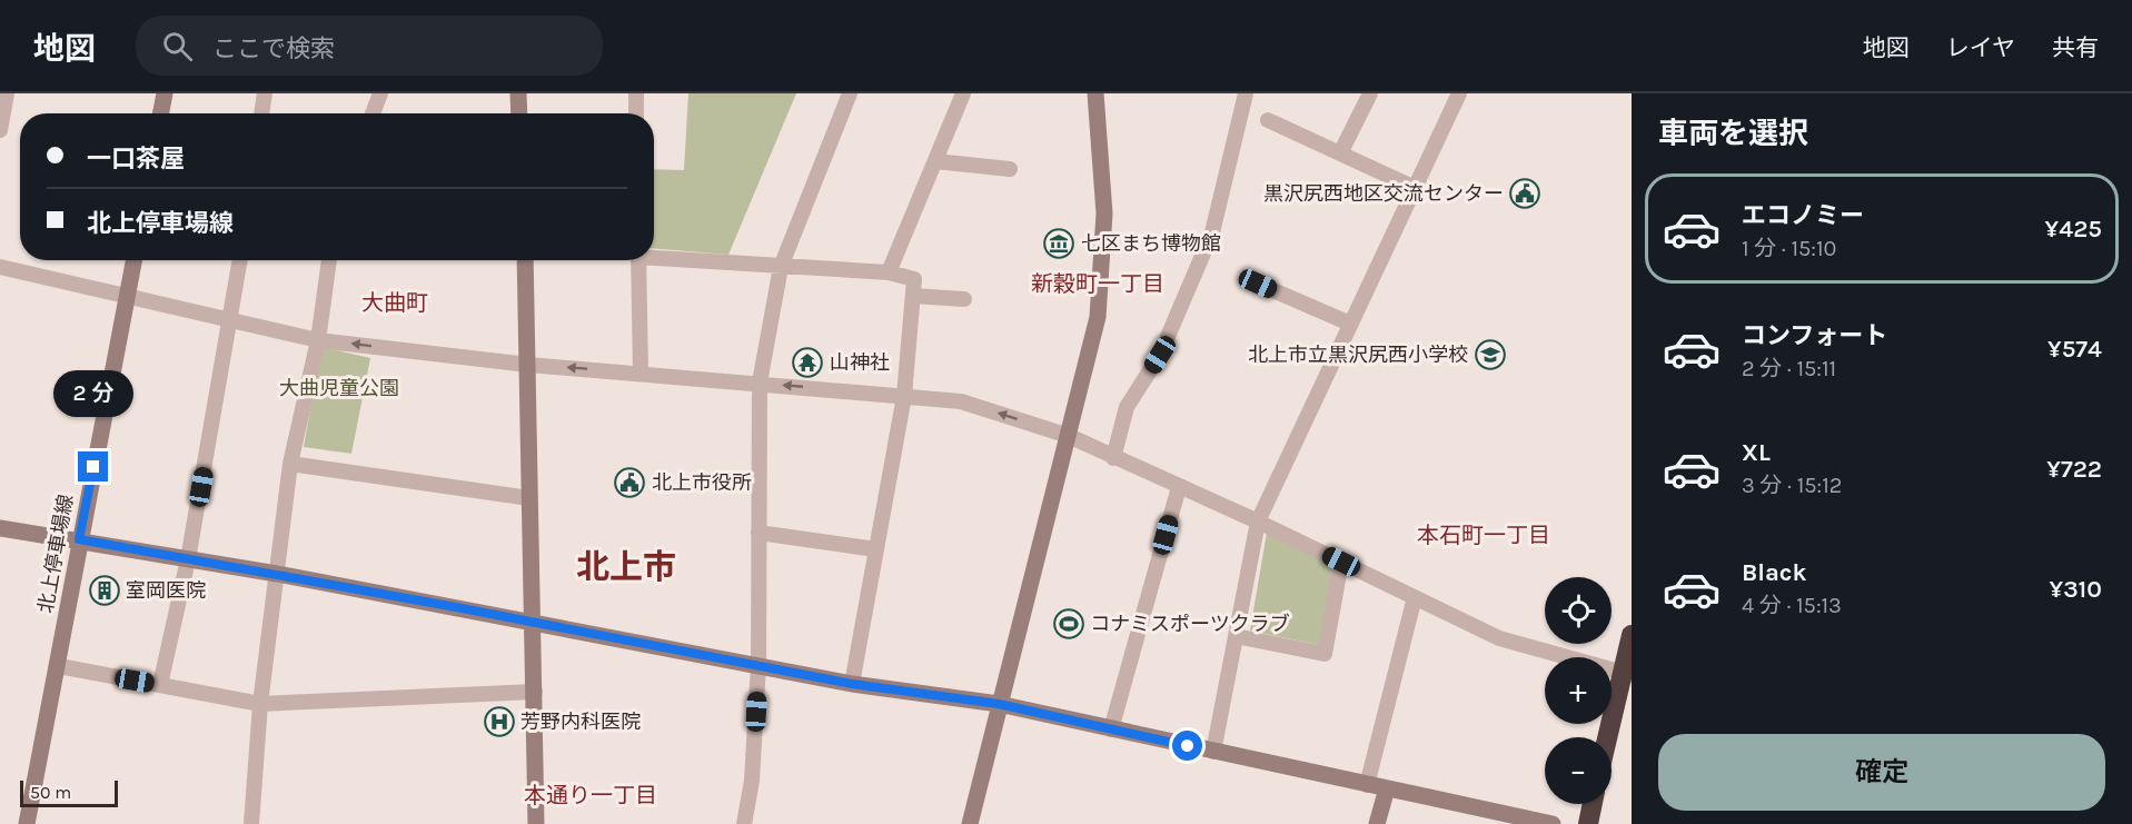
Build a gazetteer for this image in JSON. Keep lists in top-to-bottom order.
{
  "streets": {
    "street": ["北上停車場線"]
  },
  "districts": [
    "新穀町一丁目",
    "大曲町",
    "本石町一丁目",
    "北上市",
    "本通り一丁目"
  ],
  "parks": ["大曲児童公園"],
  "places": {
    "public building": ["黒沢尻西地区交流センター", "北上市役所"],
    "museum": ["七区まち博物館"],
    "school or university": ["北上市立黒沢尻西小学校"],
    "temple": ["山神社"],
    "building": ["室岡医院"],
    "sports": ["コナミスポーツクラブ"],
    "hospital": ["芳野内科医院"]
  },
  "scale_bar": "50 m",
  "page": {
    "header": "地図",
    "search": "ここで検索",
    "nav": ["地図", "レイヤ", "共有"],
    "heading": "車両を選択",
    "banner": ["一口茶屋", "北上停車場線"],
    "list": [
      {
        "name": "エコノミー",
        "note": "1 分 · 15:10",
        "value": "¥425"
      },
      {
        "name": "コンフォート",
        "note": "2 分 · 15:11",
        "value": "¥574"
      },
      {
        "name": "XL",
        "note": "3 分 · 15:12",
        "value": "¥722"
      },
      {
        "name": "Black",
        "note": "4 分 · 15:13",
        "value": "¥310"
      }
    ],
    "bubble": "2 分",
    "map_buttons": ["+", "−"],
    "buttons": "確定",
    "scale": "50 m"
  }
}
